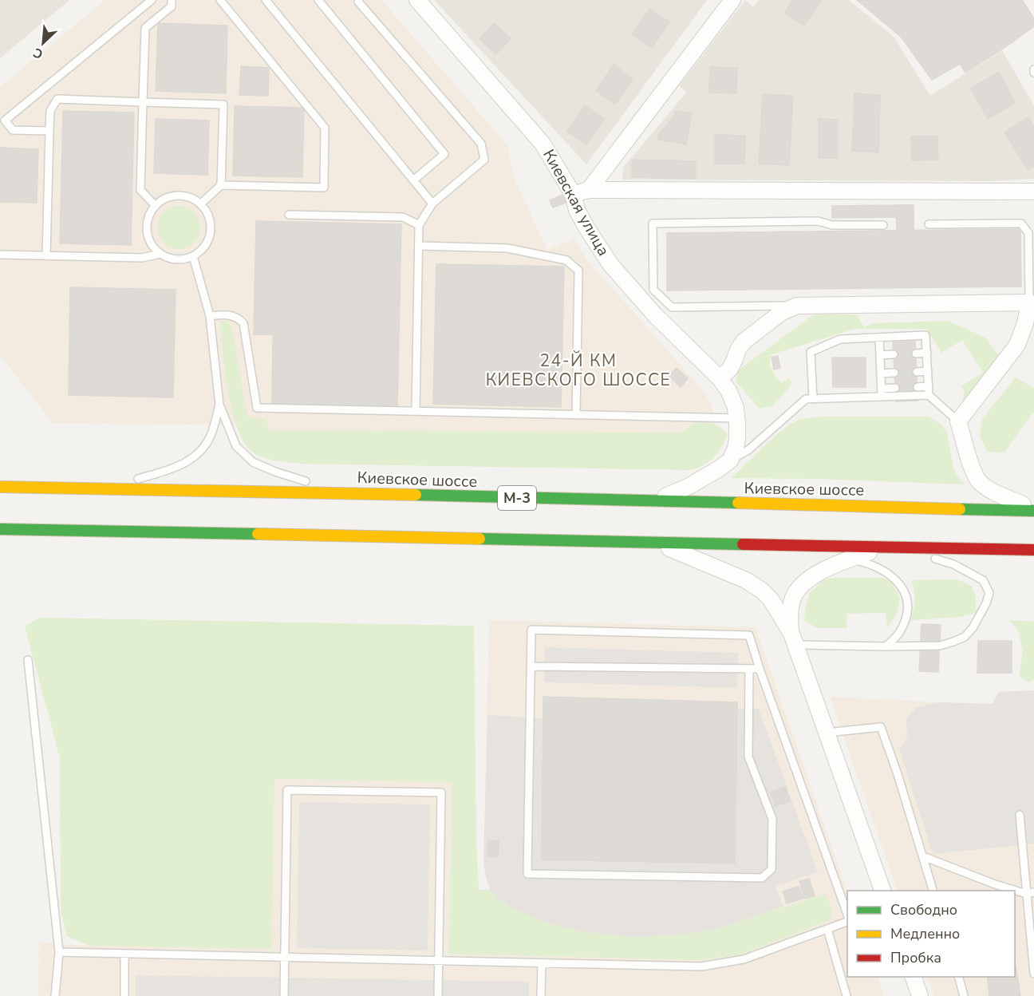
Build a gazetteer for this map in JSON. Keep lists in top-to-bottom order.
{
  "streets": {
    "highway": ["Киевское шоссе", "М-3"],
    "street": ["Киевская улица"]
  },
  "districts": ["24-Й КМ КИЕВСКОГО ШОССЕ"],
  "legend": ["Свободно", "Медленно", "Пробка"],
  "north": "bottom left"
}
